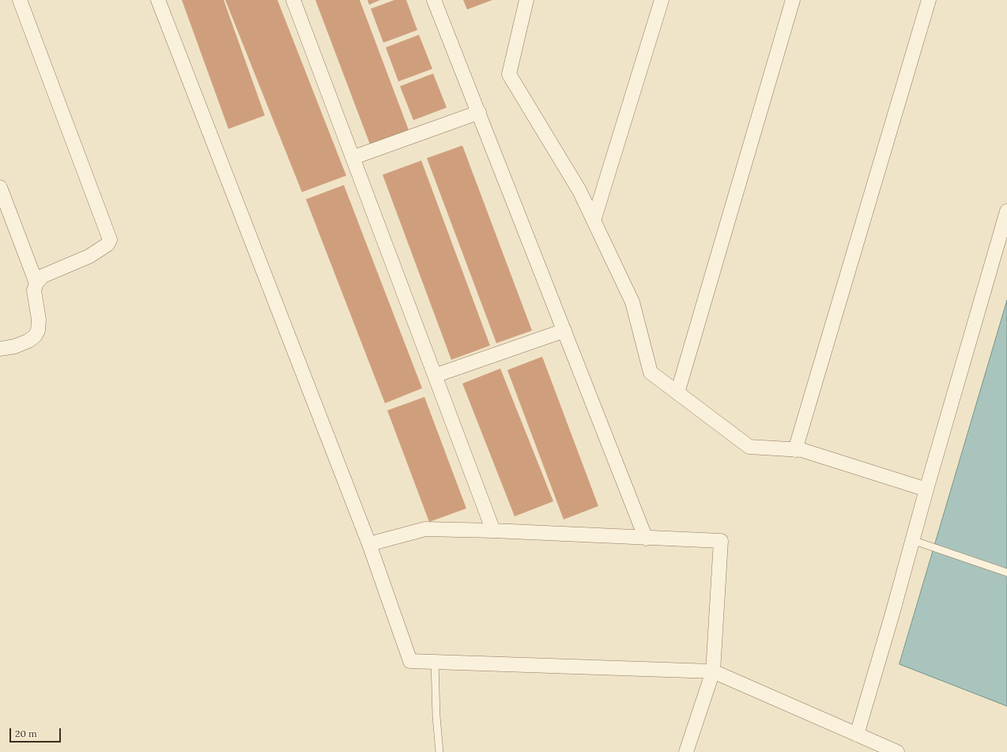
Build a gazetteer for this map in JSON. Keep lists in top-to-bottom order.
{
  "scale_bar": "20 m"
}
